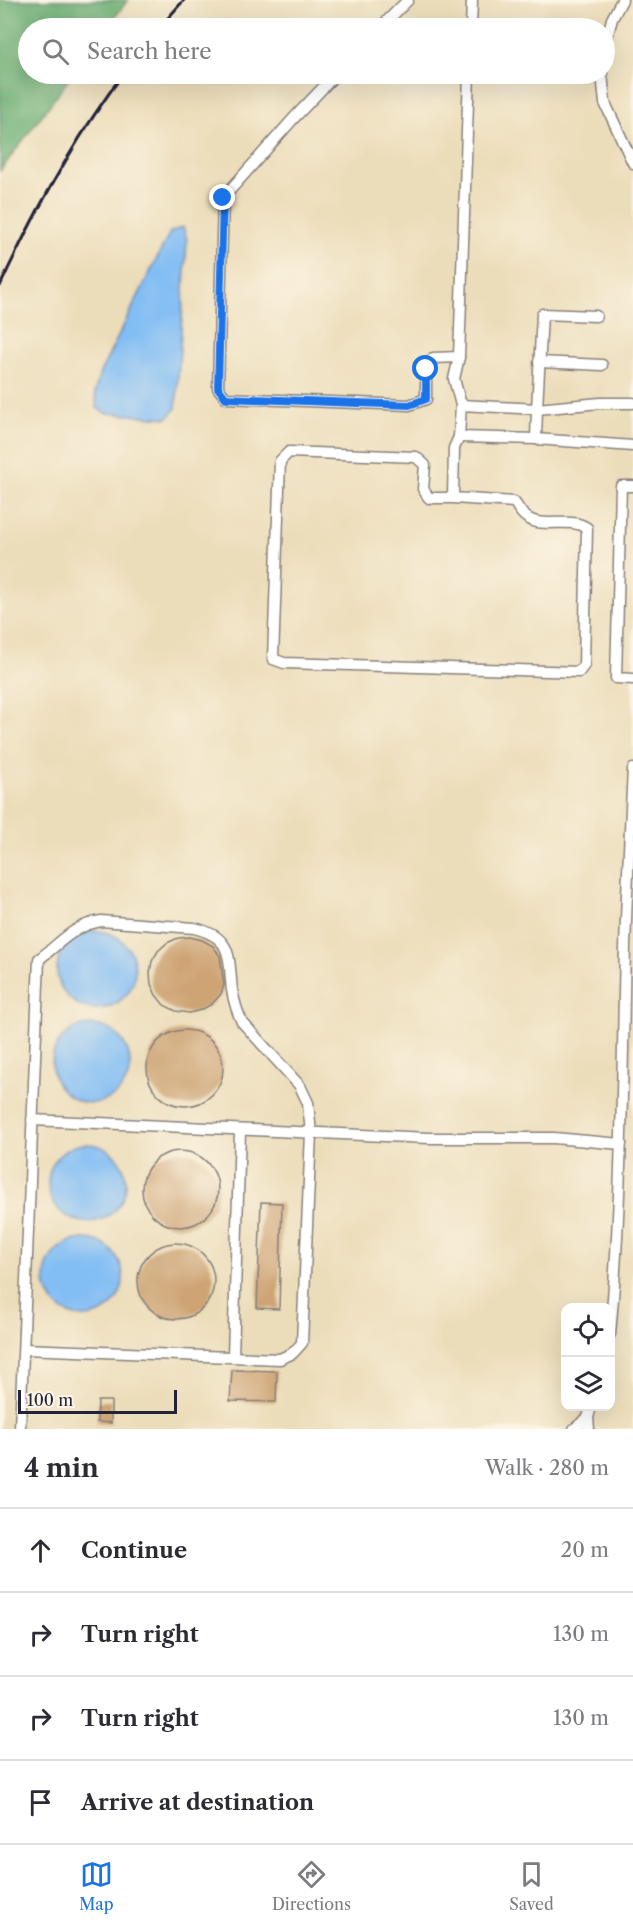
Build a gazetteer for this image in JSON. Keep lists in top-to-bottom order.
{
  "scale_bar": "100 m",
  "page": {
    "search": "Search here",
    "scale": "100 m",
    "heading": ["4 min", "Walk · 280 m"],
    "list": [
      ["Continue", "20 m"],
      ["Turn right", "130 m"],
      ["Turn right", "130 m"],
      "Arrive at destination"
    ],
    "nav": ["Map", "Directions", "Saved"]
  }
}
